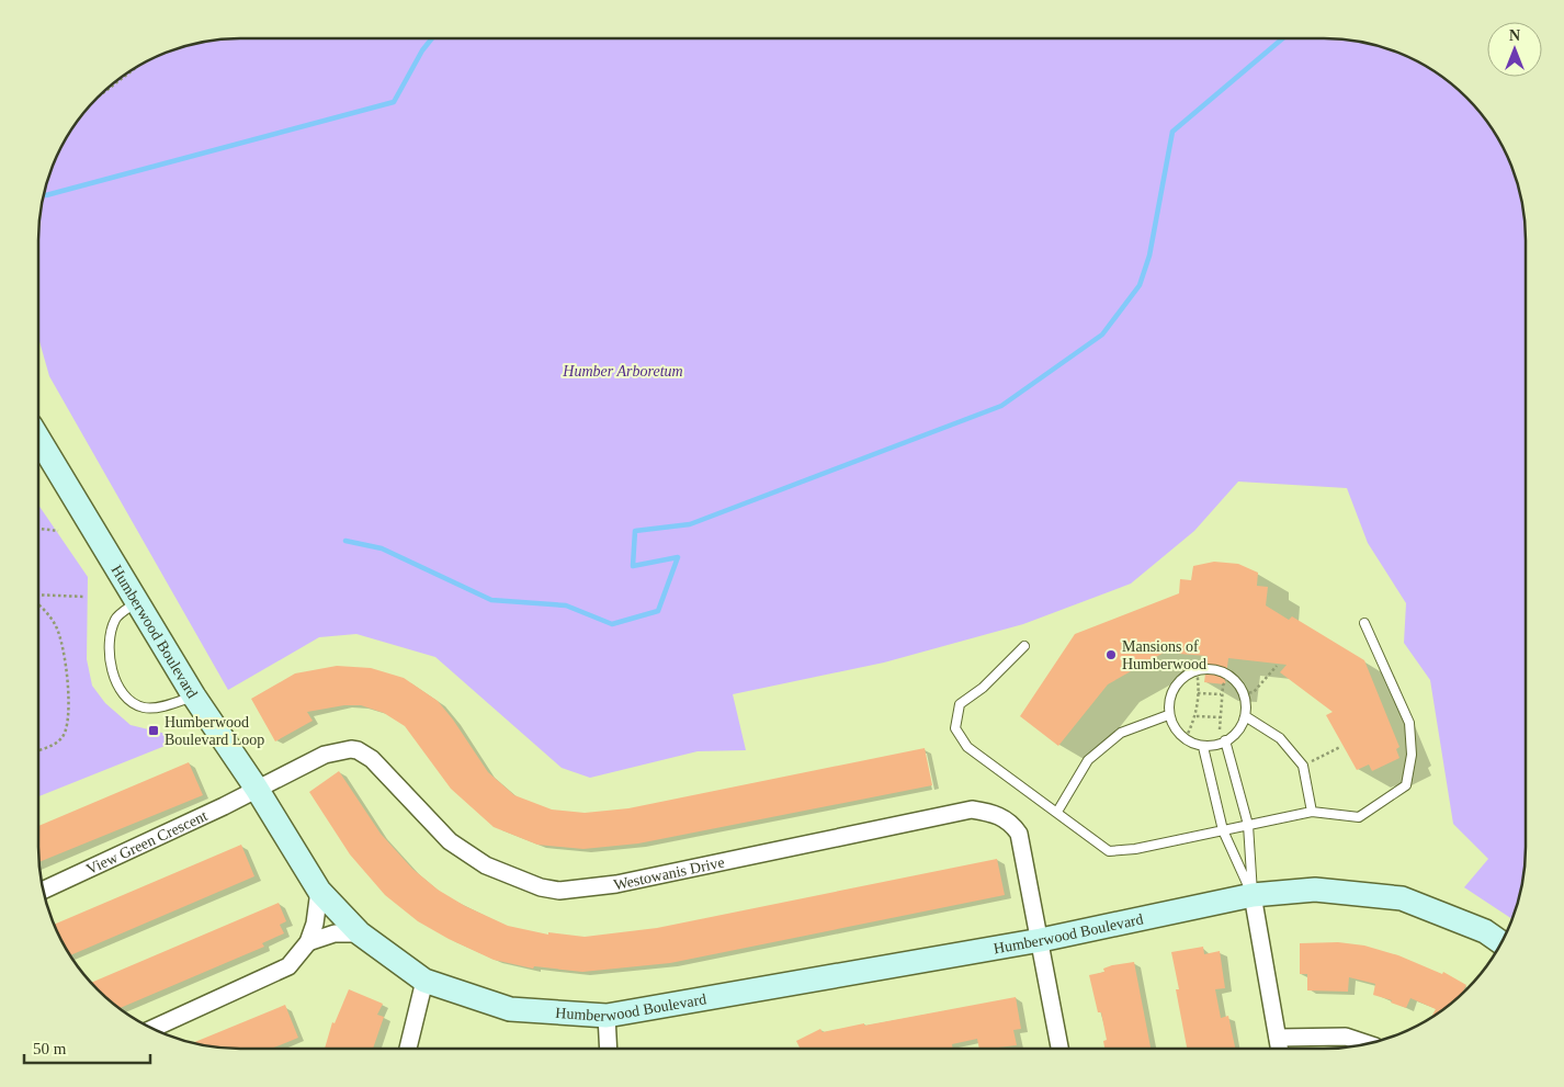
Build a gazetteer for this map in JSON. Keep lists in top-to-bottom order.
{
  "streets": {
    "street": ["Humberwood Boulevard", "View Green Crescent", "Westowanis Drive"]
  },
  "crossings": [
    ["Humberwood Boulevard", "View Green Crescent"],
    ["Humberwood Boulevard", "Westowanis Drive"],
    ["View Green Crescent", "Westowanis Drive"]
  ],
  "parks": ["Humber Arboretum"],
  "places": {
    "other": ["Mansions of Humberwood"],
    "transit": ["Humberwood Boulevard Loop"]
  },
  "scale_bar": "50 m",
  "north": "top"
}
